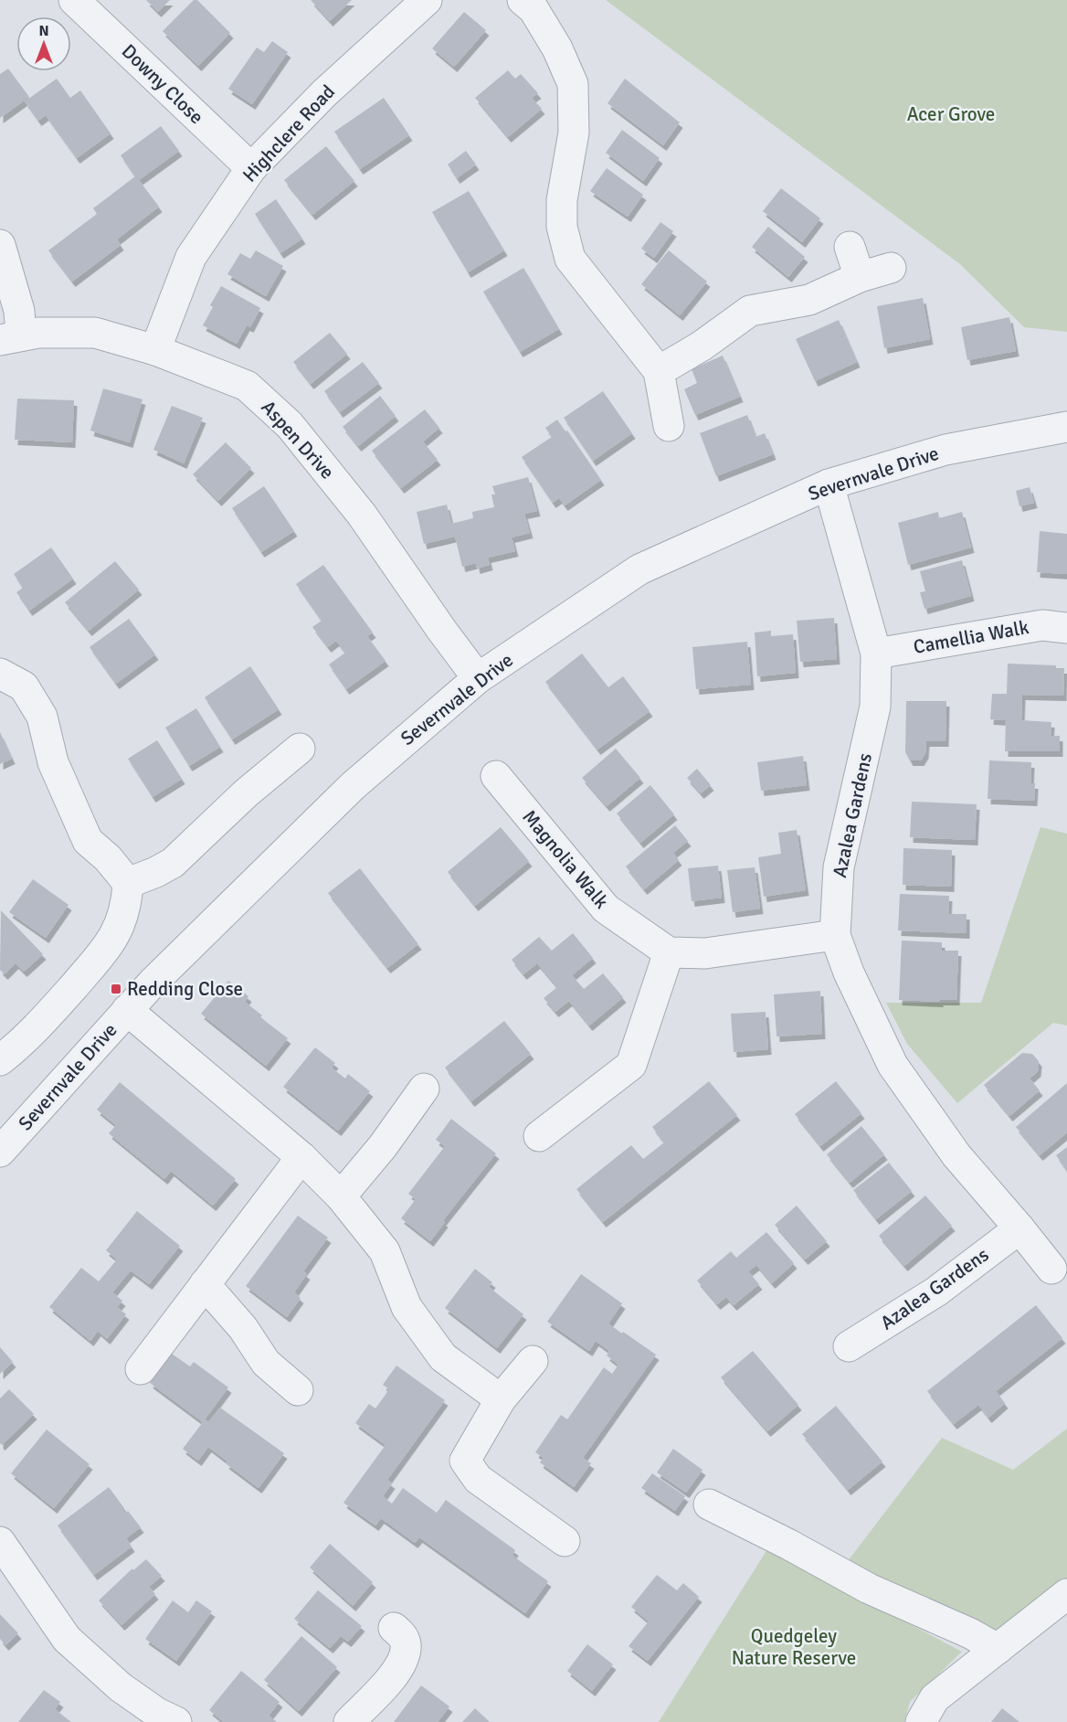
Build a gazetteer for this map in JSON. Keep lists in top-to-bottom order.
{
  "streets": {
    "street": [
      "Downy Close",
      "Highclere Road",
      "Aspen Drive",
      "Severnvale Drive",
      "Camellia Walk",
      "Azalea Gardens",
      "Magnolia Walk"
    ]
  },
  "crossings": [
    ["Downy Close", "Highclere Road"],
    ["Highclere Road", "Aspen Drive"],
    ["Aspen Drive", "Severnvale Drive"],
    ["Severnvale Drive", "Azalea Gardens"],
    ["Camellia Walk", "Azalea Gardens"]
  ],
  "parks": ["Acer Grove", "Quedgeley Nature Reserve"],
  "places": {
    "transit": ["Redding Close"]
  },
  "north": "top"
}
